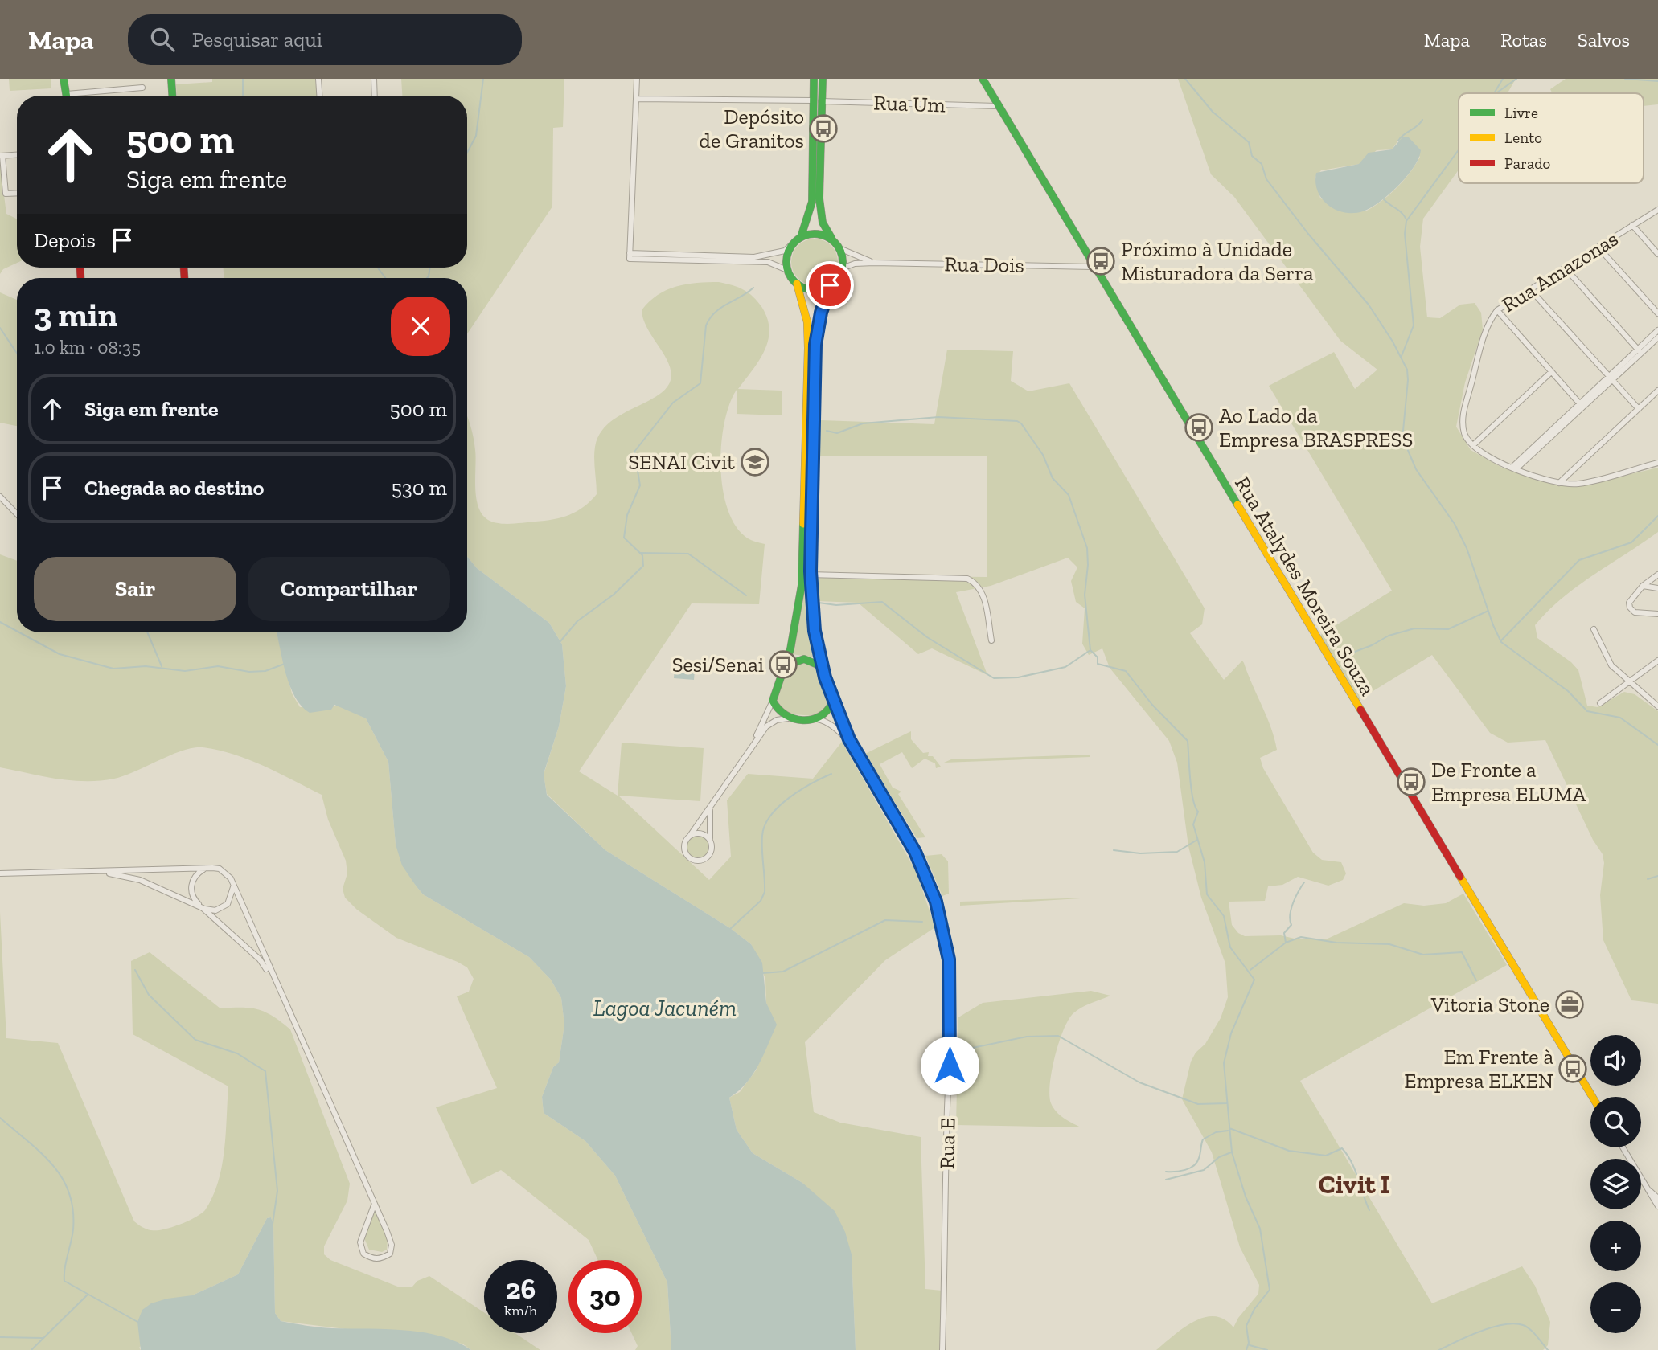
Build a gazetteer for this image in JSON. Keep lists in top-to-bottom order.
{
  "streets": {
    "street": [
      "Rua Um",
      "Rua Dois",
      "Rua Amazonas",
      "Rua Atalydes Moreira Souza",
      "Rua E"
    ]
  },
  "crossings": [
    ["Rua Um", "Rua Atalydes Moreira Souza"],
    ["Rua Dois", "Rua Atalydes Moreira Souza"]
  ],
  "districts": ["Civit I"],
  "water": ["Lagoa Jacuném"],
  "places": {
    "bus stop": [
      "Depósito de Granitos",
      "Próximo à Unidade Misturadora da Serra",
      "Ao Lado da Empresa BRASPRESS",
      "Sesi/Senai",
      "De Fronte a Empresa ELUMA",
      "Em Frente à Empresa ELKEN"
    ],
    "school or university": ["SENAI Civit"],
    "office": ["Vitoria Stone"]
  },
  "legend": ["Livre", "Lento", "Parado"],
  "page": {
    "header": "Mapa",
    "search": "Pesquisar aqui",
    "nav": ["Mapa", "Rotas", "Salvos"],
    "turn": ["500 m", "Siga em frente"],
    "then": "Depois",
    "heading": ["3 min", "1.0 km · 08:35"],
    "list": [
      {
        "name": "Siga em frente",
        "value": "500 m"
      },
      {
        "name": "Chegada ao destino",
        "value": "530 m"
      }
    ],
    "buttons": ["Sair", "Compartilhar"],
    "map_buttons": ["+", "−"],
    "speed": "26 km/h",
    "limit": "30"
  }
}
